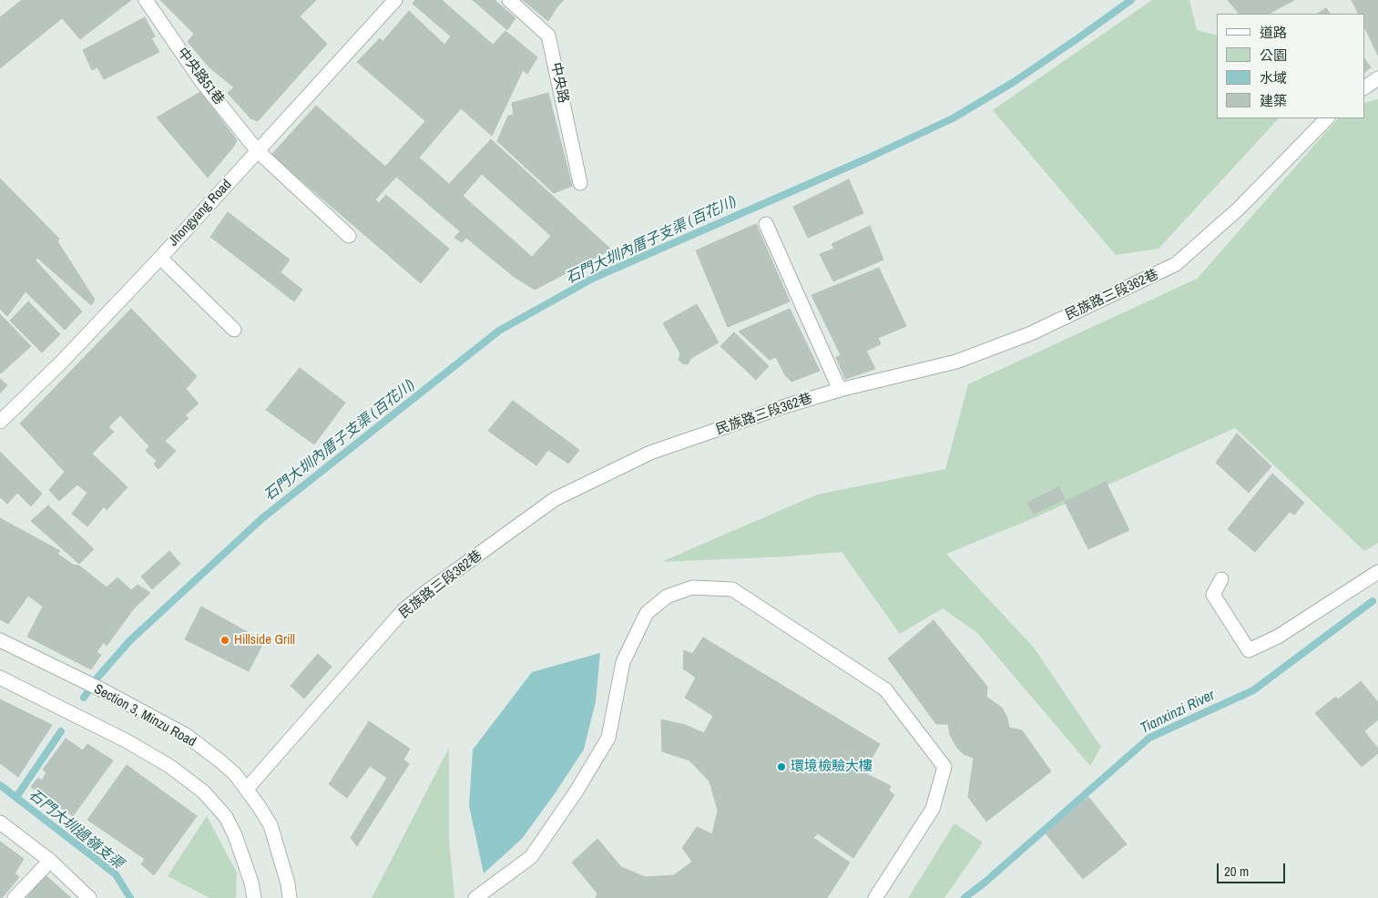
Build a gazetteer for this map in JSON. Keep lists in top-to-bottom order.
{
  "streets": {
    "main road": [
      "中央路51巷",
      "中央路",
      "Jhongyang Road",
      "民族路三段362巷",
      "Section 3, Minzu Road"
    ]
  },
  "crossings": [
    ["中央路51巷", "Jhongyang Road"],
    ["民族路三段362巷", "Section 3, Minzu Road"]
  ],
  "water": ["石門大圳內厝子支渠 (百花川)", "Tianxinzi River", "石門大圳過嶺支渠"],
  "places": ["Hillside Grill", "環境檢驗大樓"],
  "legend": [
    "道路",
    "公園",
    "水域",
    "建築"
  ],
  "scale_bar": "20 m"
}
